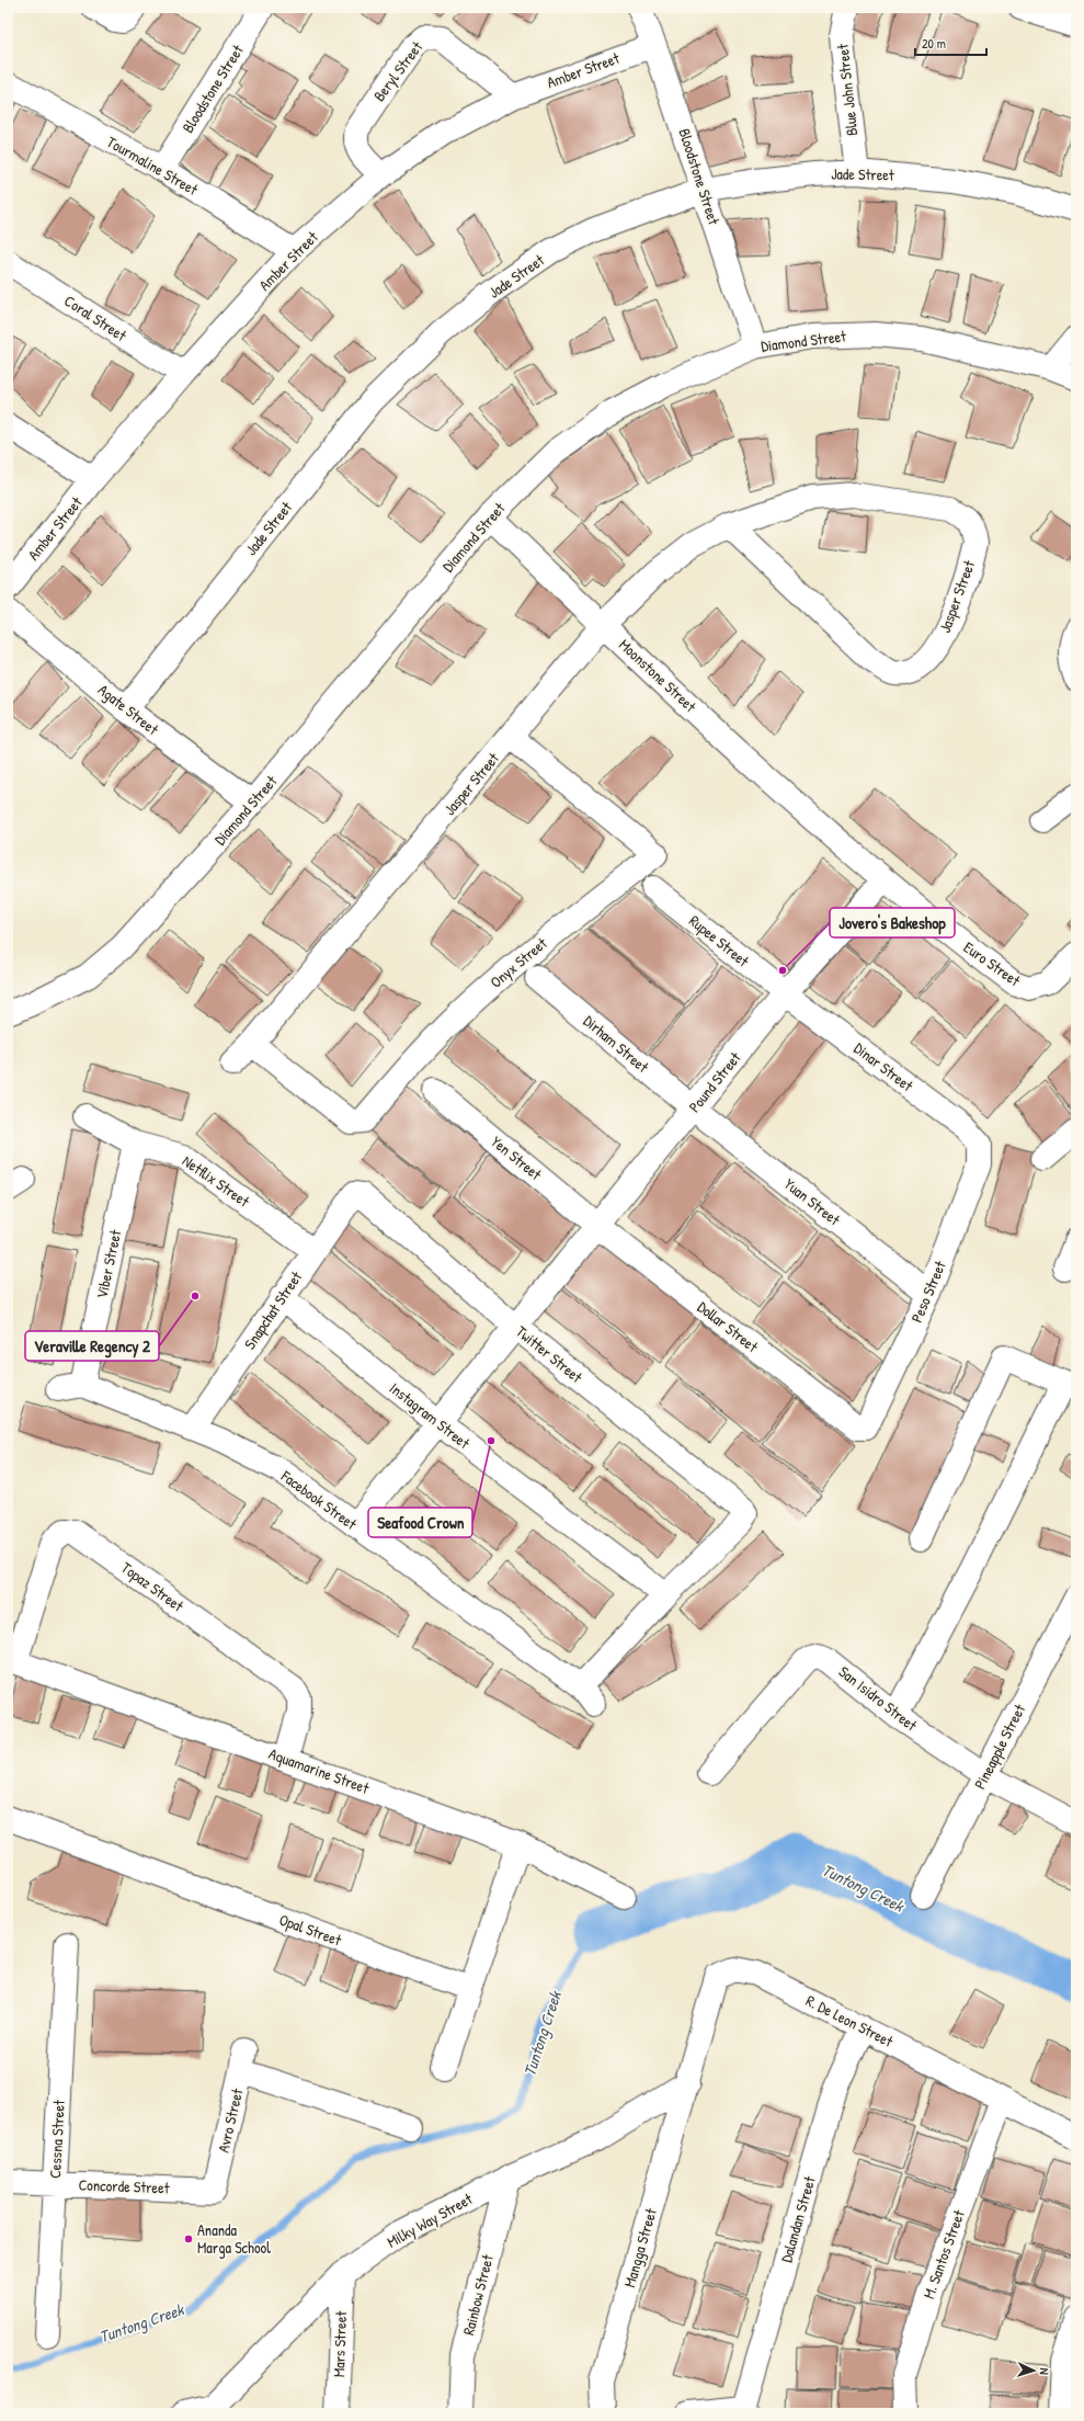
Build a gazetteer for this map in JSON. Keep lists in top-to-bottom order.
{
  "streets": {
    "street": [
      "Amber Street",
      "Beryl Street",
      "Bloodstone Street",
      "Blue John Street",
      "Tourmaline Street",
      "Jade Street",
      "Coral Street",
      "Diamond Street",
      "Jasper Street",
      "Moonstone Street",
      "Agate Street",
      "Rupee Street",
      "Onyx Street",
      "Euro Street",
      "Dirham Street",
      "Dinar Street",
      "Pound Street",
      "Yen Street",
      "Netflix Street",
      "Yuan Street",
      "Viber Street",
      "Peso Street",
      "Snapchat Street",
      "Dollar Street",
      "Twitter Street",
      "Instagram Street",
      "Facebook Street",
      "Topaz Street",
      "San Isidro Street",
      "Pineapple Street",
      "Aquamarine Street",
      "Opal Street",
      "R. De Leon Street",
      "Avro Street",
      "Cessna Street",
      "Concorde Street",
      "Dalandan Street",
      "Milky Way Street",
      "Mangga Street",
      "M. Santos Street",
      "Rainbow Street",
      "Mars Street"
    ]
  },
  "crossings": [
    ["Amber Street", "Beryl Street"],
    ["Amber Street", "Bloodstone Street"],
    ["Amber Street", "Tourmaline Street"],
    ["Amber Street", "Coral Street"],
    ["Bloodstone Street", "Tourmaline Street"],
    ["Bloodstone Street", "Jade Street"],
    ["Bloodstone Street", "Diamond Street"],
    ["Blue John Street", "Jade Street"],
    ["Jade Street", "Agate Street"],
    ["Diamond Street", "Moonstone Street"],
    ["Diamond Street", "Agate Street"],
    ["Jasper Street", "Moonstone Street"],
    ["Jasper Street", "Onyx Street"],
    ["Moonstone Street", "Euro Street"],
    ["Rupee Street", "Dinar Street"],
    ["Rupee Street", "Pound Street"],
    ["Euro Street", "Pound Street"],
    ["Dirham Street", "Pound Street"],
    ["Dirham Street", "Yuan Street"],
    ["Dinar Street", "Pound Street"],
    ["Dinar Street", "Peso Street"],
    ["Pound Street", "Yen Street"],
    ["Pound Street", "Yuan Street"],
    ["Pound Street", "Dollar Street"],
    ["Pound Street", "Twitter Street"],
    ["Pound Street", "Instagram Street"],
    ["Pound Street", "Facebook Street"],
    ["Yen Street", "Dollar Street"],
    ["Netflix Street", "Viber Street"],
    ["Netflix Street", "Snapchat Street"],
    ["Yuan Street", "Peso Street"],
    ["Viber Street", "Facebook Street"],
    ["Peso Street", "Dollar Street"],
    ["Snapchat Street", "Twitter Street"],
    ["Snapchat Street", "Instagram Street"],
    ["Snapchat Street", "Facebook Street"],
    ["Twitter Street", "Instagram Street"],
    ["Twitter Street", "Facebook Street"],
    ["Instagram Street", "Facebook Street"],
    ["Topaz Street", "Aquamarine Street"],
    ["San Isidro Street", "Pineapple Street"],
    ["R. De Leon Street", "Dalandan Street"],
    ["R. De Leon Street", "Milky Way Street"],
    ["R. De Leon Street", "Mangga Street"],
    ["R. De Leon Street", "M. Santos Street"],
    ["Avro Street", "Concorde Street"],
    ["Cessna Street", "Concorde Street"],
    ["Milky Way Street", "Mangga Street"],
    ["Milky Way Street", "Rainbow Street"],
    ["Milky Way Street", "Mars Street"]
  ],
  "water": ["Tuntong Creek"],
  "places": [
    "Jovero's Bakeshop",
    "Veraville Regency 2",
    "Seafood Crown",
    "Ananda Marga School"
  ],
  "scale_bar": "20 m",
  "north": "right"
}
